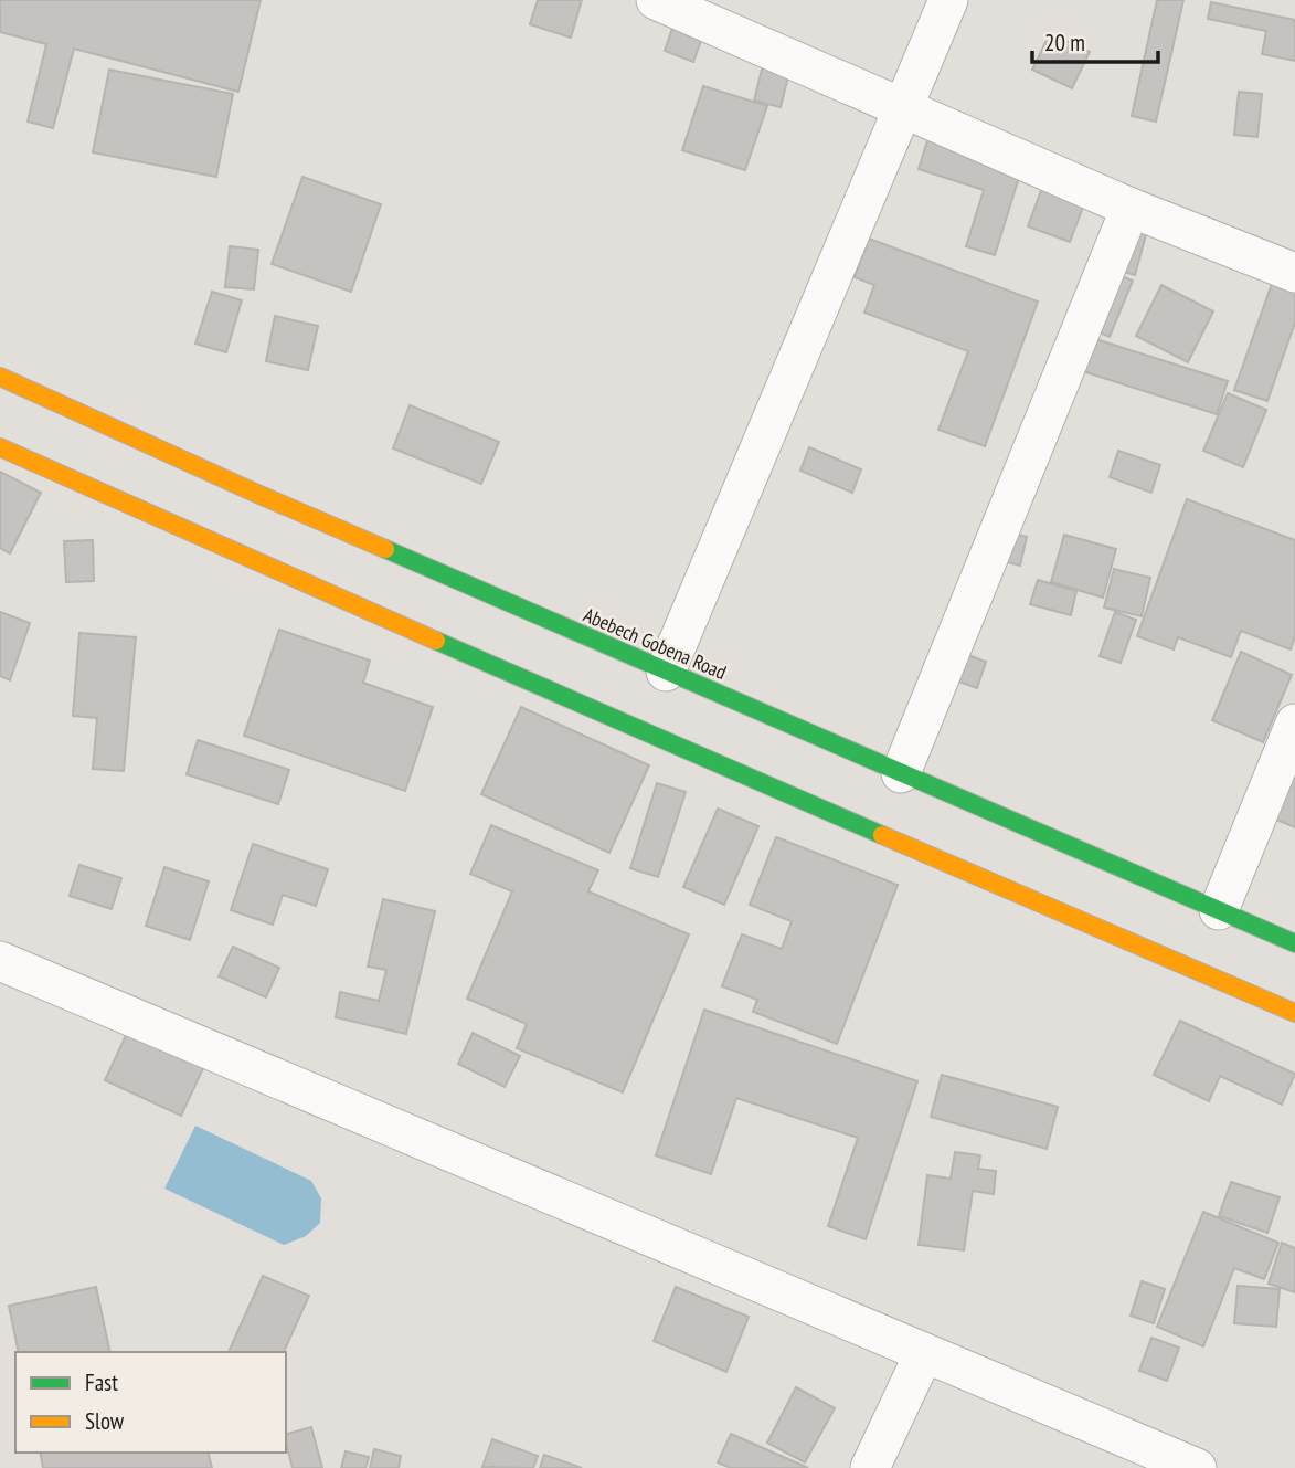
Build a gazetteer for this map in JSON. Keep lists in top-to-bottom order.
{
  "streets": {
    "street": ["Abebech Gobena Road"]
  },
  "legend": ["Fast", "Slow"],
  "scale_bar": "20 m"
}
